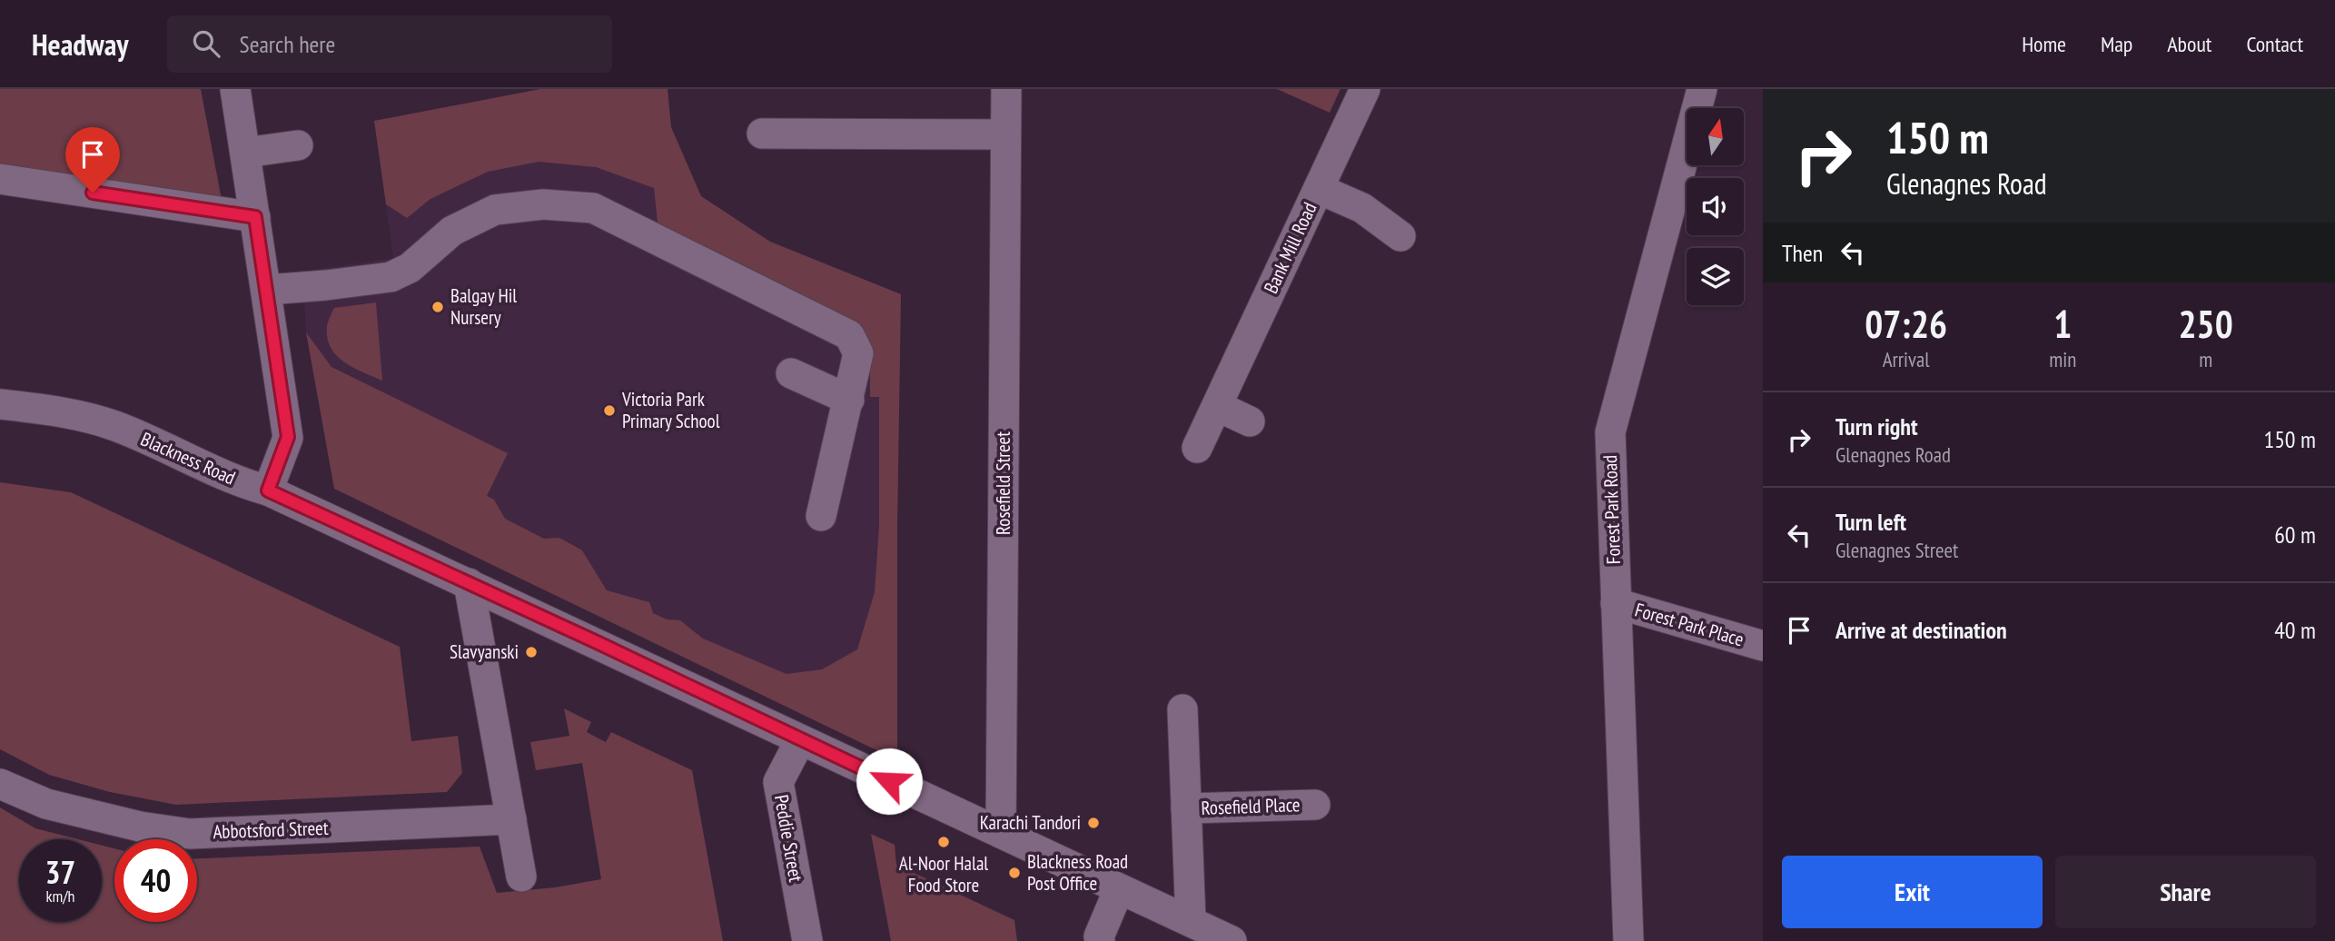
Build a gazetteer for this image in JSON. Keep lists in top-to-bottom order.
{
  "streets": {
    "street": [
      "Bank Mill Road",
      "Blackness Road",
      "Rosefield Street",
      "Forest Park Road",
      "Forest Park Place",
      "Rosefield Place",
      "Abbotsford Street",
      "Peddie Street"
    ]
  },
  "crossings": [
    ["Blackness Road", "Rosefield Street"],
    ["Blackness Road", "Rosefield Place"],
    ["Blackness Road", "Peddie Street"],
    ["Forest Park Road", "Forest Park Place"]
  ],
  "places": [
    "Balgay Hil Nursery",
    "Victoria Park Primary School",
    "Slavyanski",
    "Karachi Tandori",
    "Al-Noor Halal Food Store",
    "Blackness Road Post Office"
  ],
  "north": "top",
  "page": {
    "header": "Headway",
    "search": "Search here",
    "nav": [
      "Home",
      "Map",
      "About",
      "Contact"
    ],
    "turn": ["150 m", "Glenagnes Road"],
    "then": "Then",
    "eta": [
      "07:26",
      "Arrival",
      "1",
      "min",
      "250",
      "m"
    ],
    "list": [
      {
        "name": "Turn right",
        "note": "Glenagnes Road",
        "value": "150 m"
      },
      {
        "name": "Turn left",
        "note": "Glenagnes Street",
        "value": "60 m"
      },
      {
        "name": "Arrive at destination",
        "value": "40 m"
      }
    ],
    "speed": "37 km/h",
    "limit": "40",
    "buttons": ["Exit", "Share"]
  }
}
